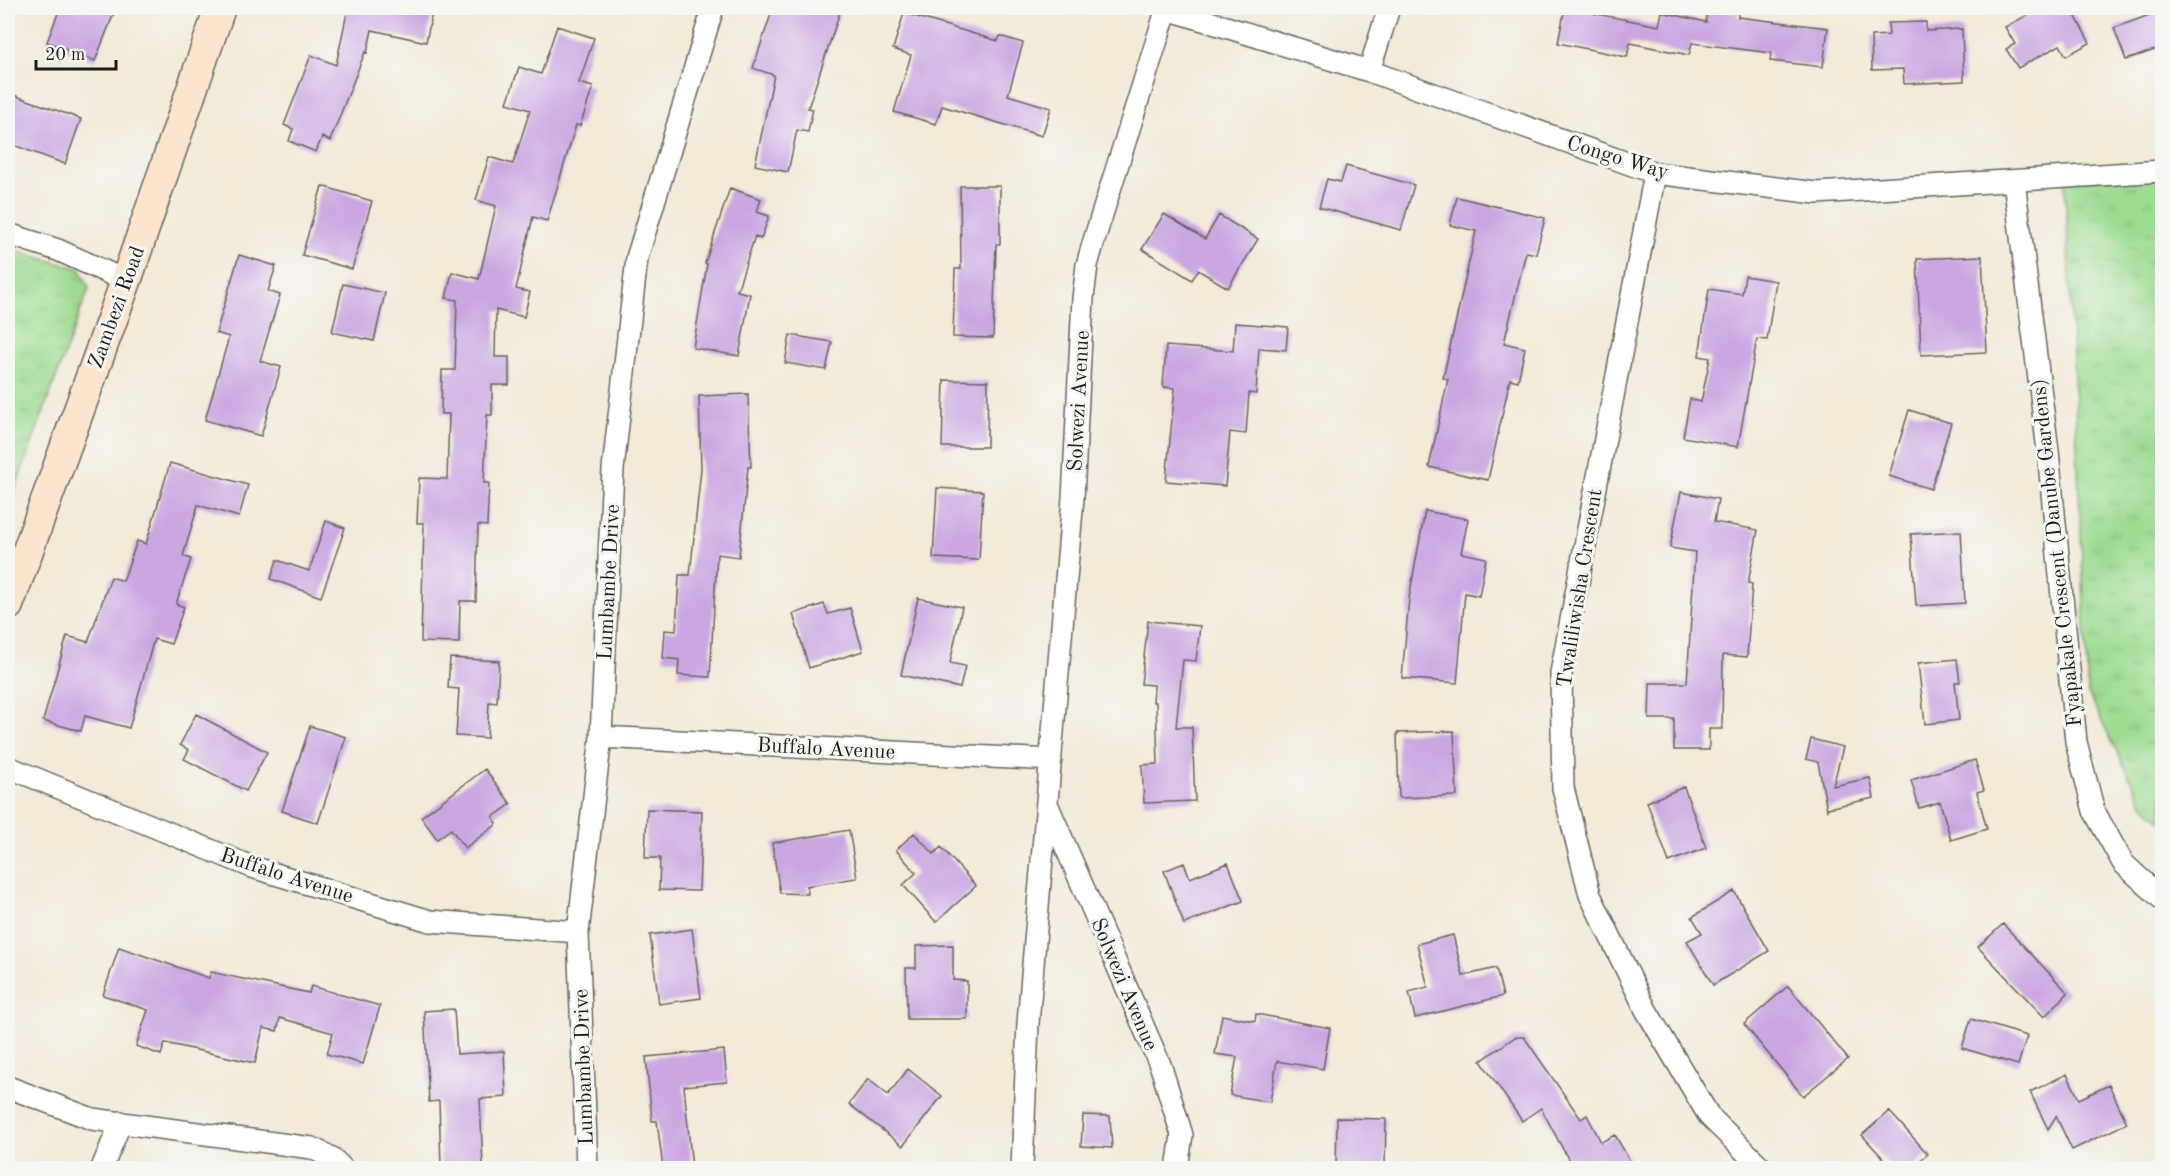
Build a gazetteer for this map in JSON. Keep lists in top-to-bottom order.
{
  "streets": {
    "main road": ["Zambezi Road"],
    "street": [
      "Congo Way",
      "Solwezi Avenue",
      "Fyapakale Crescent (Danube Gardens)",
      "Lumbambe Drive",
      "Twaliliwisha Crescent",
      "Buffalo Avenue"
    ]
  },
  "crossings": [
    ["Congo Way", "Solwezi Avenue"],
    ["Congo Way", "Fyapakale Crescent (Danube Gardens)"],
    ["Congo Way", "Twaliliwisha Crescent"],
    ["Solwezi Avenue", "Buffalo Avenue"],
    ["Lumbambe Drive", "Buffalo Avenue"]
  ],
  "scale_bar": "20 m"
}
